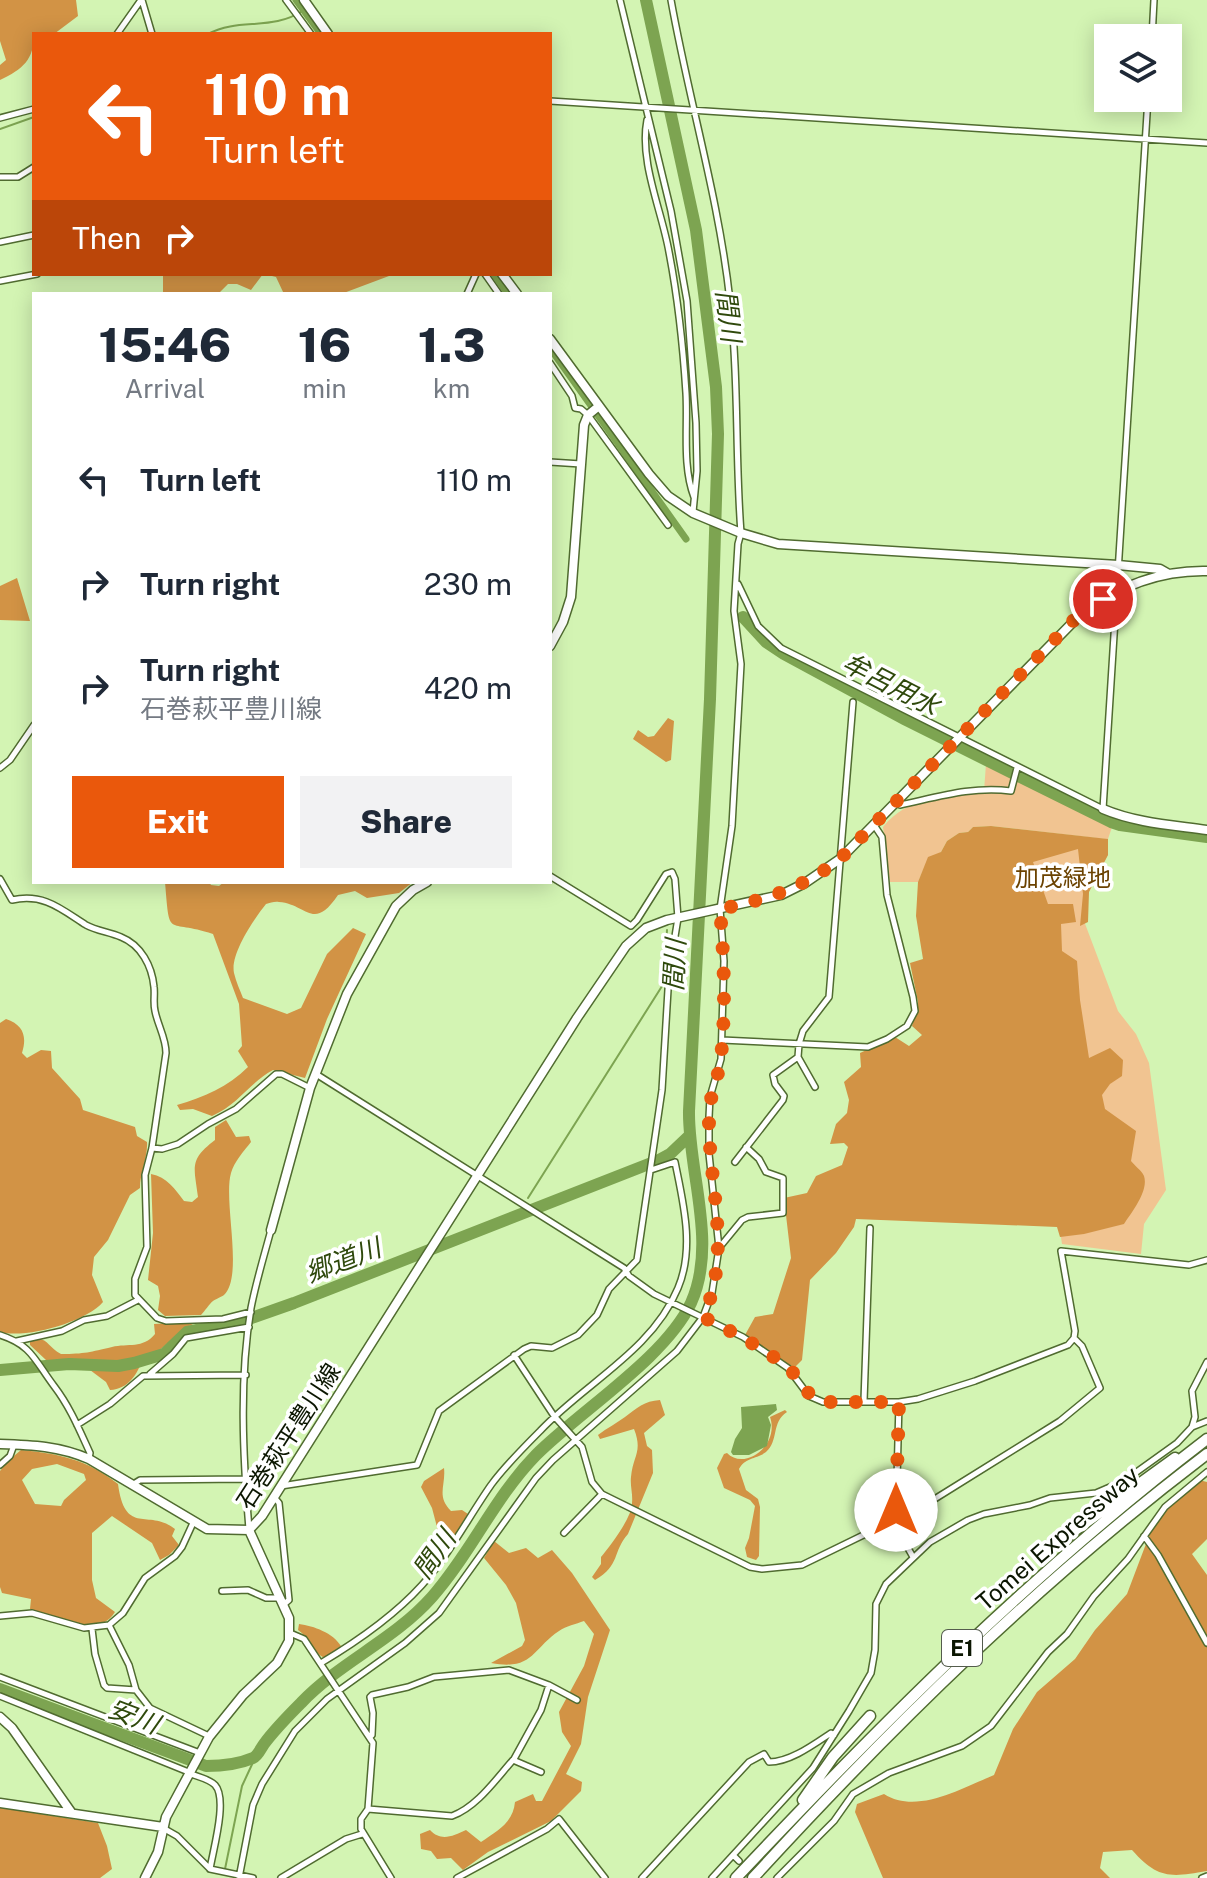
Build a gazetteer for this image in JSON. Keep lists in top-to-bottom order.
{
  "streets": {
    "highway": ["Tomei Expressway", "E1"],
    "street": ["石巻萩平豊川線"]
  },
  "water": [
    "間川",
    "牟呂用水",
    "郷道川",
    "安川"
  ],
  "parks": ["加茂緑地"],
  "page": {
    "turn": ["110 m", "Turn left"],
    "then": "Then",
    "eta": [
      "15:46",
      "Arrival",
      "16",
      "min",
      "1.3",
      "km"
    ],
    "list": [
      {
        "name": "Turn left",
        "value": "110 m"
      },
      {
        "name": "Turn right",
        "value": "230 m"
      },
      {
        "name": "Turn right",
        "note": "石巻萩平豊川線",
        "value": "420 m"
      }
    ],
    "buttons": ["Exit", "Share"]
  }
}
